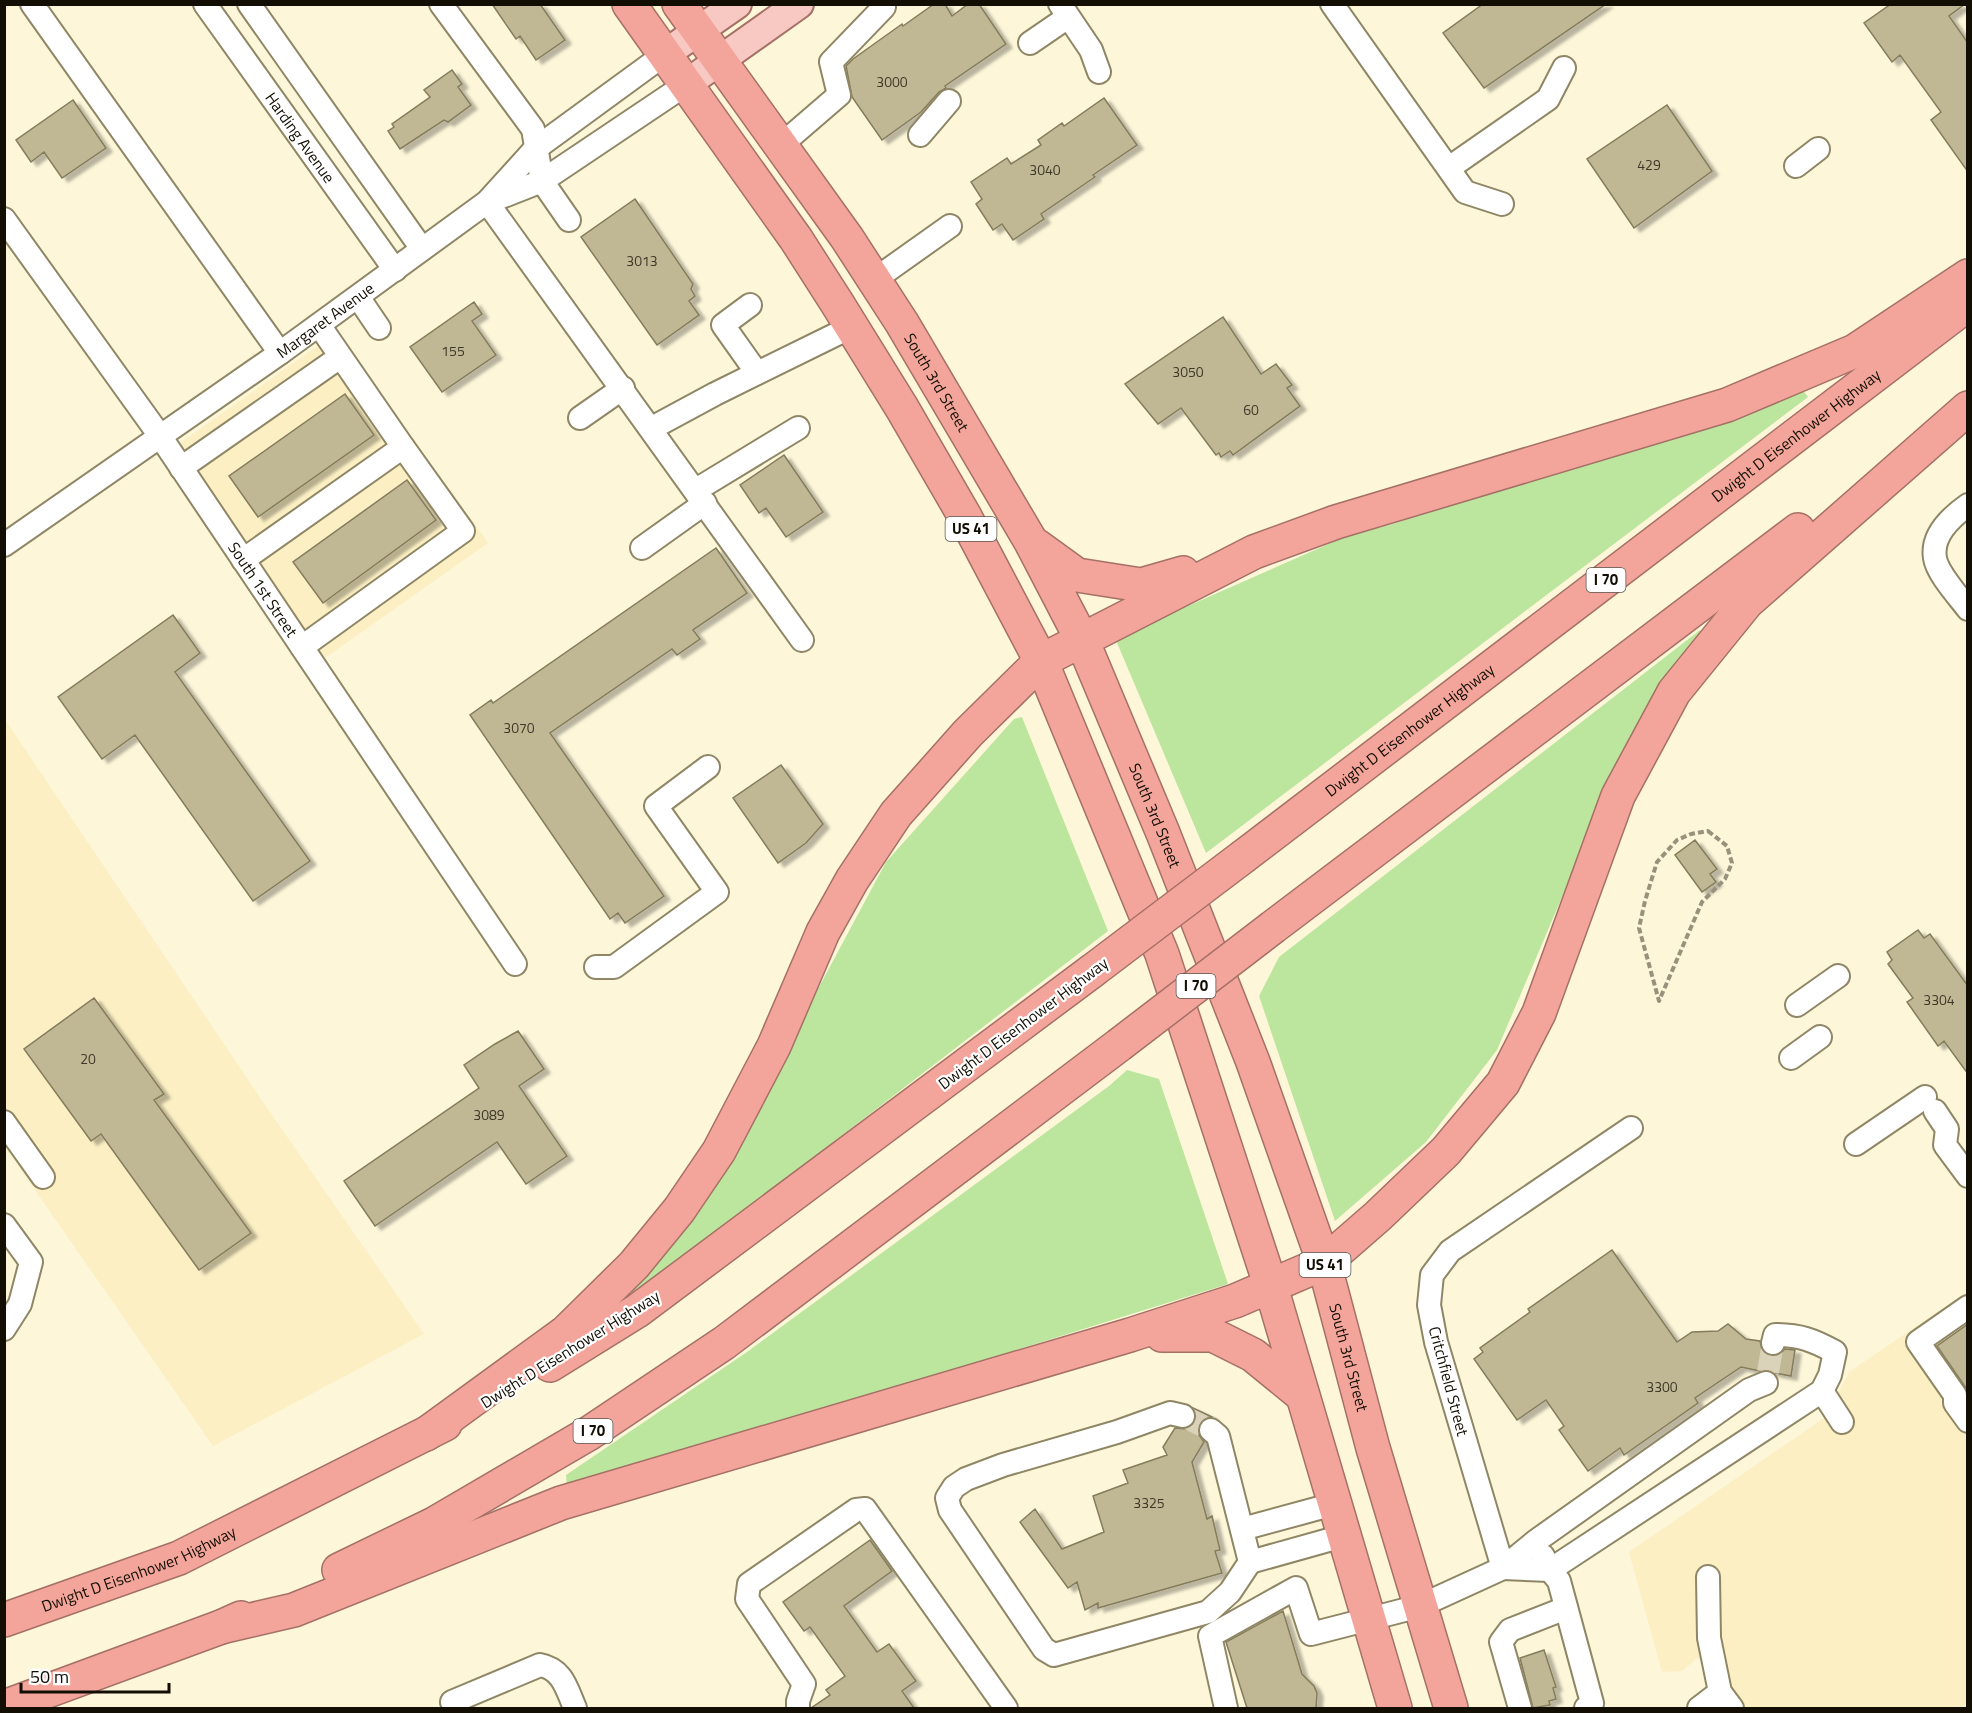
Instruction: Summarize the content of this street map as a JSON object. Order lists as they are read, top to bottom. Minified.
{"streets":{"highway":["South 3rd Street","Dwight D Eisenhower Highway","US 41","I 70"],"main road":["Margaret Avenue"],"street":["Harding Avenue","South 1st Street","Critchfield Street"]},"crossings":[["Harding Avenue","Margaret Avenue"],["Margaret Avenue","South 3rd Street"],["Margaret Avenue","US 41"],["Margaret Avenue","South 1st Street"]],"house_numbers":["3000","429","3040","3013","155","3050","60","3070","3304","20","3089","3300","3325"],"scale_bar":"50 m"}
